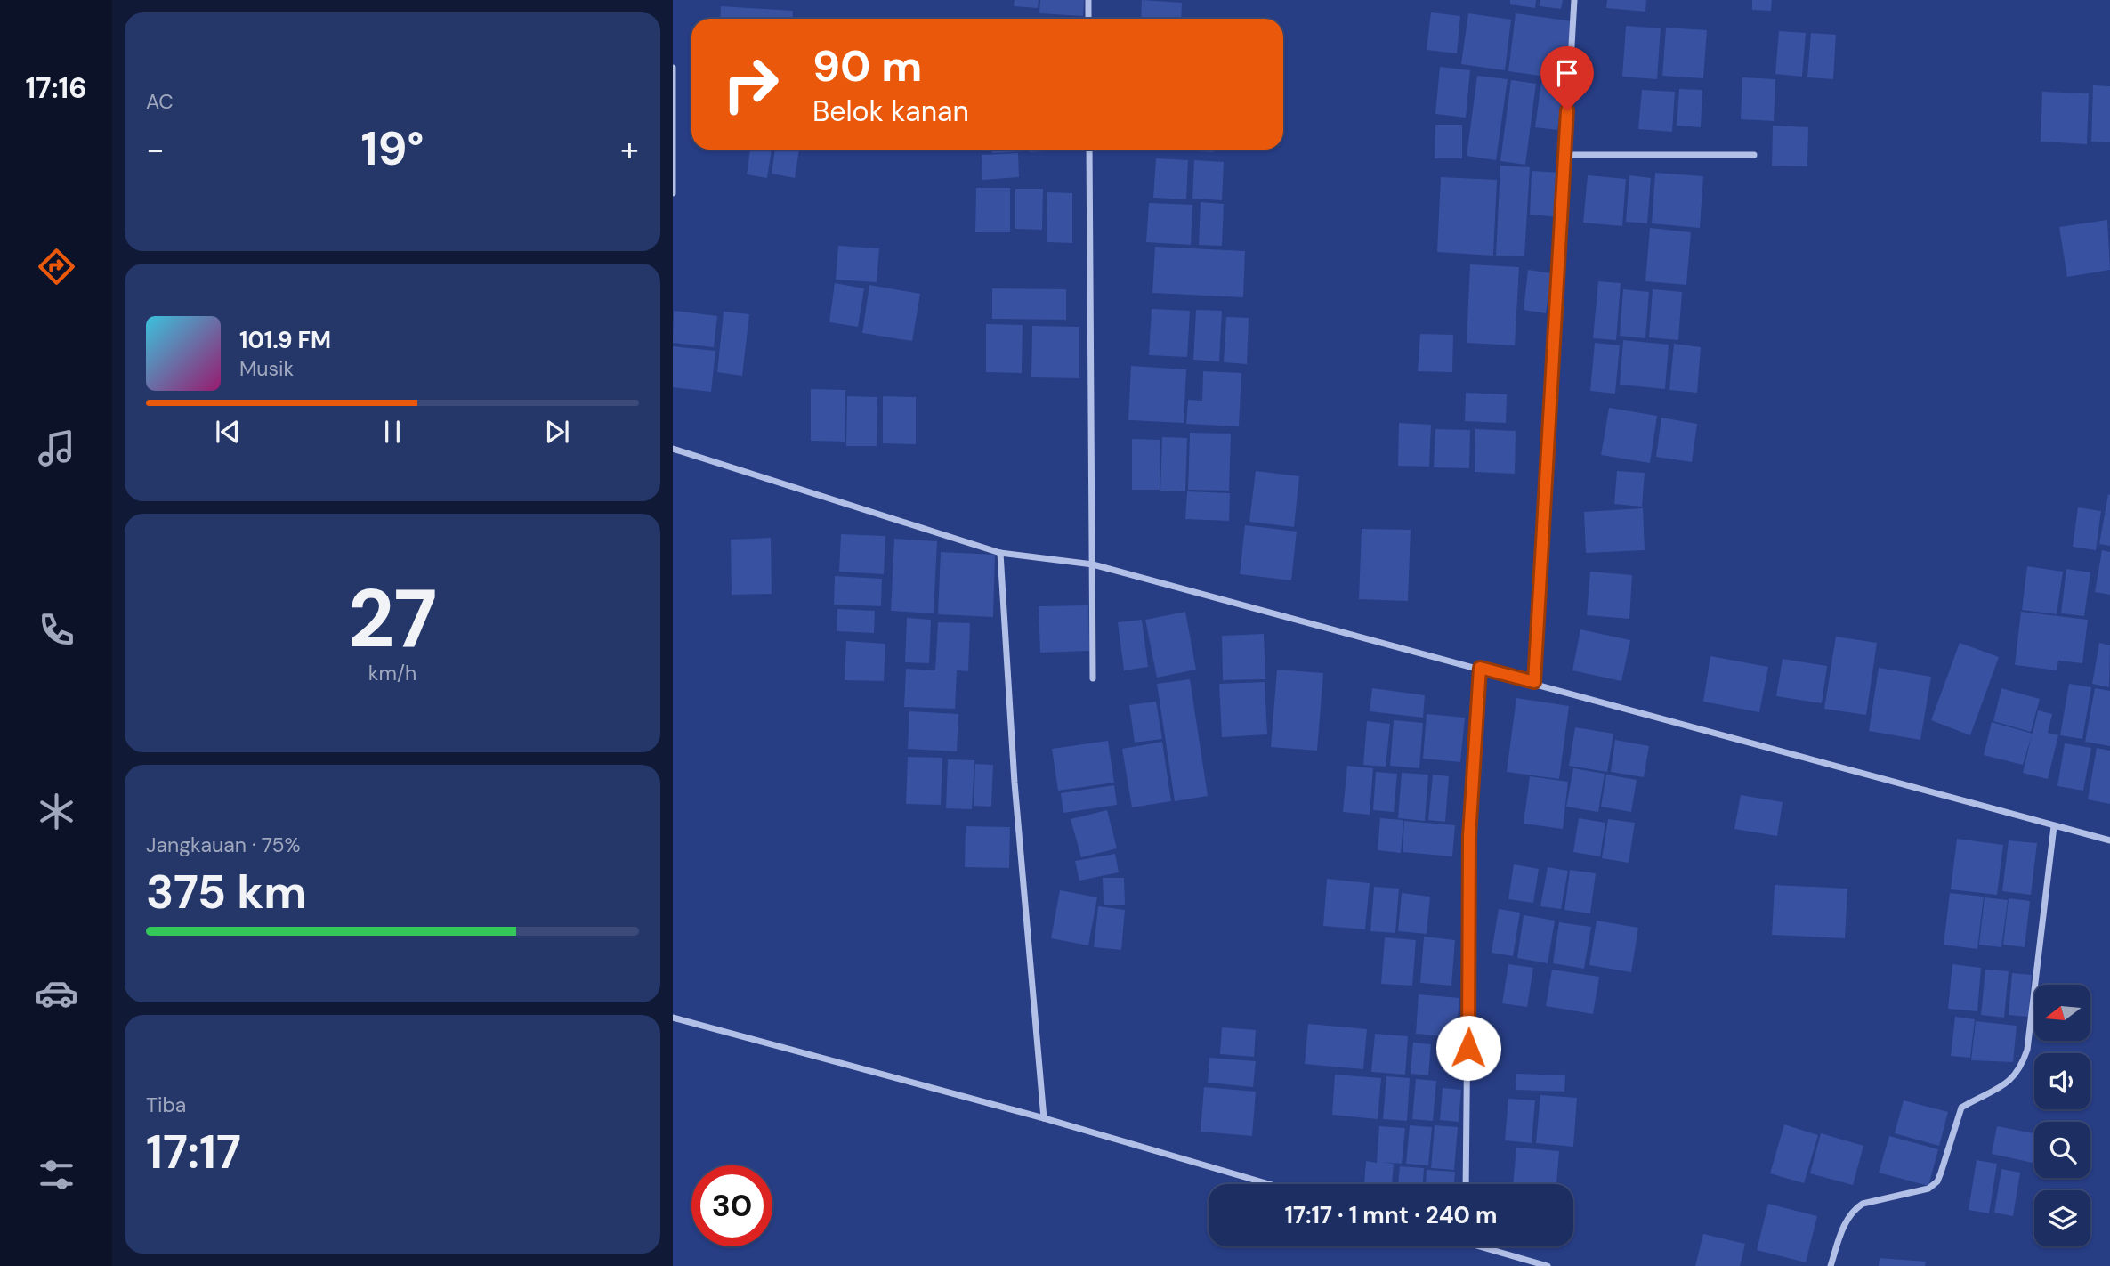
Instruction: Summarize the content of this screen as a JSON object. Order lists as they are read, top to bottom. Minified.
{"north":"left","page":{"tabs":"17:16","tile":["AC",["27","km/h"],["Jangkauan · 75%","375 km"],["Tiba","17:17"]],"turn":["90 m","Belok kanan"],"heat":["−","19°","+"],"song":["101.9 FM","Musik"],"limit":"30","trip":"17:17 · 1 mnt · 240 m"}}
